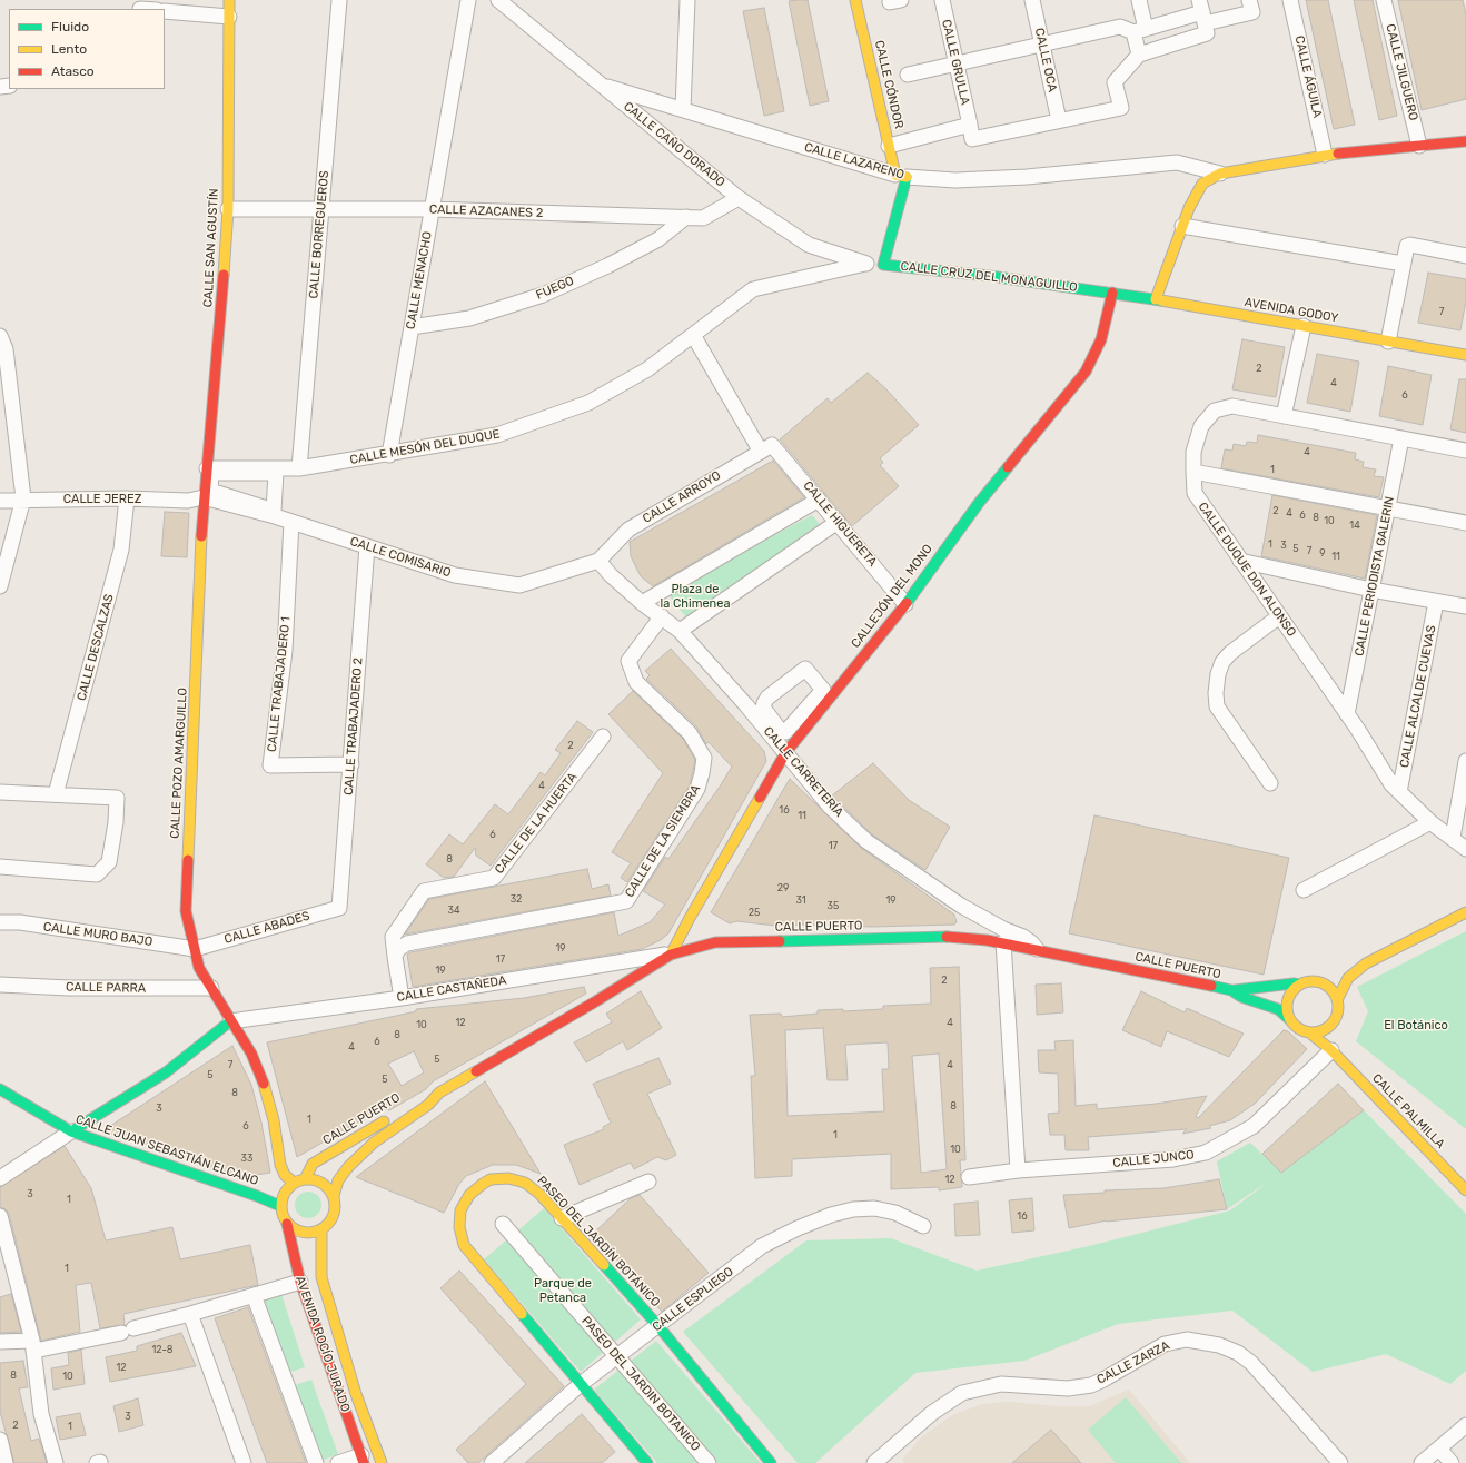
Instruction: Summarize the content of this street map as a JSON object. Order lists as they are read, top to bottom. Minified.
{"streets":{"street":["CALLE OCA","CALLE GRULLA","CALLE JILGUERO","CALLE ÁGUILA","CALLE CÓNDOR","CALLE CAÑO DORADO","CALLE LAZARENO","CALLE AZACANES 2","CALLE BORREGUEROS","CALLE SAN AGUSTÍN","CALLE CRUZ DEL MONAGUILLO","CALLE MENACHO","FUEGO","AVENIDA GODOY","CALLE MESÓN DEL DUQUE","CALLE ARROYO","CALLE JEREZ","CALLE HIGUERETA","CALLE COMISARIO","CALLE DUQUE DON ALONSO","CALLE PERIODISTA GALERIN","CALLEJÓN DEL MONO","CALLE DESCALZAS","CALLE TRABAJADERO 1","CALLE ALCALDE CUEVAS","CALLE TRABAJADERO 2","CALLE POZO AMARGUILLO","CALLE CARRETERÍA","CALLE DE LA HUERTA","CALLE DE LA SIEMBRA","CALLE PUERTO","CALLE ABADES","CALLE MURO BAJO","CALLE PARRA","CALLE CASTAÑEDA","CALLE PALMILLA","CALLE JUAN SEBASTIÁN ELCANO","CALLE JUNCO","PASEO DEL JARDÍN BOTÁNICO","CALLE ESPLIEGO","AVENIDA ROCÍO JURADO","CALLE ZARZA","PASEO DEL JARDIN BOTANICO"]},"crossings":[["CALLE CÓNDOR","CALLE LAZARENO"],["CALLE CAÑO DORADO","CALLE LAZARENO"],["CALLE CAÑO DORADO","CALLE AZACANES 2"],["CALLE CAÑO DORADO","CALLE CRUZ DEL MONAGUILLO"],["CALLE CAÑO DORADO","CALLE MESÓN DEL DUQUE"],["CALLE AZACANES 2","CALLE BORREGUEROS"],["CALLE AZACANES 2","CALLE SAN AGUSTÍN"],["CALLE AZACANES 2","CALLE MENACHO"],["CALLE AZACANES 2","FUEGO"],["CALLE BORREGUEROS","CALLE MESÓN DEL DUQUE"],["CALLE SAN AGUSTÍN","CALLE MESÓN DEL DUQUE"],["CALLE SAN AGUSTÍN","CALLE JEREZ"],["CALLE SAN AGUSTÍN","CALLE COMISARIO"],["CALLE SAN AGUSTÍN","CALLE POZO AMARGUILLO"],["CALLE CRUZ DEL MONAGUILLO","AVENIDA GODOY"],["CALLE CRUZ DEL MONAGUILLO","CALLE MESÓN DEL DUQUE"],["CALLE CRUZ DEL MONAGUILLO","CALLEJÓN DEL MONO"],["CALLE MENACHO","FUEGO"],["CALLE MENACHO","CALLE MESÓN DEL DUQUE"],["AVENIDA GODOY","CALLEJÓN DEL MONO"],["CALLE MESÓN DEL DUQUE","CALLE HIGUERETA"],["CALLE ARROYO","CALLE HIGUERETA"],["CALLE ARROYO","CALLE COMISARIO"],["CALLE ARROYO","CALLE CARRETERÍA"],["CALLE JEREZ","CALLE COMISARIO"],["CALLE JEREZ","CALLE DESCALZAS"],["CALLE JEREZ","CALLE POZO AMARGUILLO"],["CALLE HIGUERETA","CALLEJÓN DEL MONO"],["CALLE COMISARIO","CALLE TRABAJADERO 1"],["CALLE COMISARIO","CALLE TRABAJADERO 2"],["CALLE COMISARIO","CALLE POZO AMARGUILLO"],["CALLE COMISARIO","CALLE CARRETERÍA"],["CALLE DUQUE DON ALONSO","CALLE PERIODISTA GALERIN"],["CALLE DUQUE DON ALONSO","CALLE ALCALDE CUEVAS"],["CALLEJÓN DEL MONO","CALLE CARRETERÍA"],["CALLEJÓN DEL MONO","CALLE PUERTO"],["CALLEJÓN DEL MONO","CALLE CASTAÑEDA"],["CALLE TRABAJADERO 1","CALLE TRABAJADERO 2"],["CALLE TRABAJADERO 2","CALLE ABADES"],["CALLE POZO AMARGUILLO","CALLE PUERTO"],["CALLE POZO AMARGUILLO","CALLE ABADES"],["CALLE POZO AMARGUILLO","CALLE MURO BAJO"],["CALLE POZO AMARGUILLO","CALLE PARRA"],["CALLE POZO AMARGUILLO","CALLE CASTAÑEDA"],["CALLE POZO AMARGUILLO","CALLE JUAN SEBASTIÁN ELCANO"],["CALLE POZO AMARGUILLO","AVENIDA ROCÍO JURADO"],["CALLE CARRETERÍA","CALLE DE LA SIEMBRA"],["CALLE CARRETERÍA","CALLE PUERTO"],["CALLE DE LA HUERTA","CALLE DE LA SIEMBRA"],["CALLE PUERTO","CALLE CASTAÑEDA"],["CALLE PUERTO","CALLE PALMILLA"],["CALLE PUERTO","CALLE JUAN SEBASTIÁN ELCANO"],["CALLE PUERTO","AVENIDA ROCÍO JURADO"],["CALLE ABADES","CALLE MURO BAJO"],["CALLE PALMILLA","CALLE JUNCO"],["CALLE JUAN SEBASTIÁN ELCANO","AVENIDA ROCÍO JURADO"],["PASEO DEL JARDÍN BOTÁNICO","CALLE ESPLIEGO"],["CALLE ESPLIEGO","PASEO DEL JARDIN BOTANICO"]],"parks":["Plaza de la Chimenea","El Botánico","Parque de Petanca"],"house_numbers":["7","2","4","6","4","1","2","4","6","8","10","14","1","3","5","7","9","11","2","4","16","11","6","17","8","29","32","31","19","35","34","25","19","17","19","2","12","4","10","8","6","4","5","7","4","5","5","8","8","3","1","6","1","10","33","12","3","1","16","1","12-8","12","8","10","3","2","1"],"legend":["Fluido","Lento","Atasco"]}
